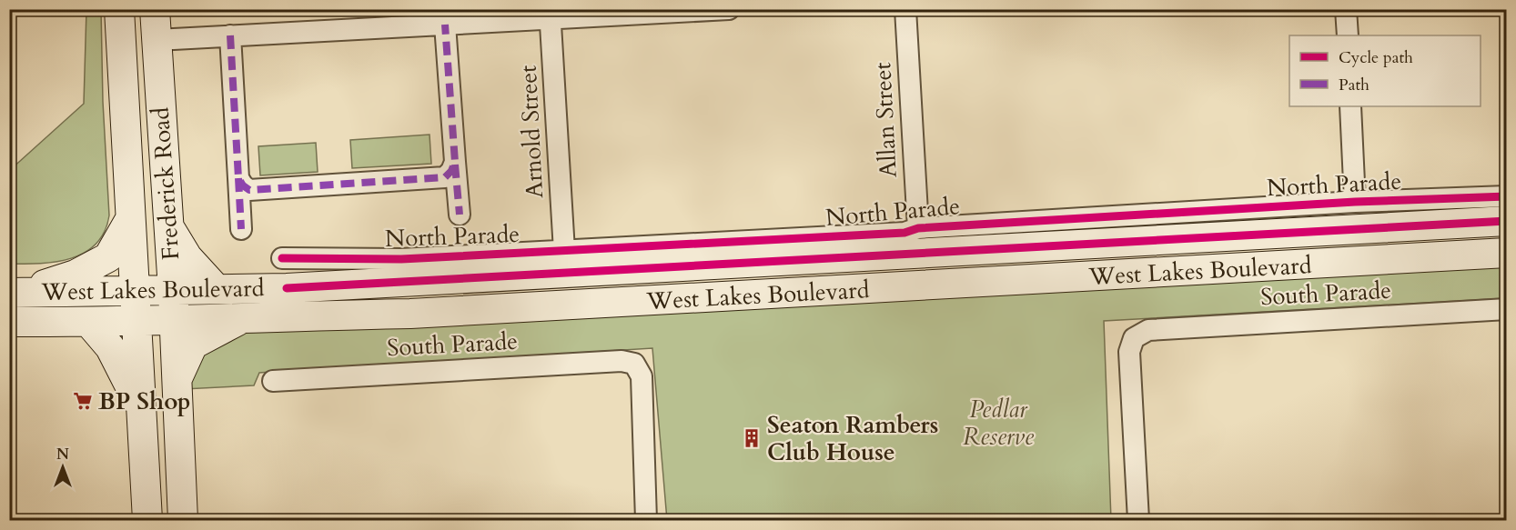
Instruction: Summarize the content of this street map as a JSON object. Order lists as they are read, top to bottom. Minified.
{"streets":{"main road":["Frederick Road","West Lakes Boulevard"],"street":["Allan Street","Arnold Street","North Parade","South Parade"]},"crossings":[["Allan Street","North Parade"],["Arnold Street","North Parade"],["Frederick Road","West Lakes Boulevard"]],"parks":["Pedlar Reserve"],"places":{"supermarket":["BP Shop"],"building":["Seaton Rambers Club House"]},"legend":["Cycle path","Path"],"north":"top"}
